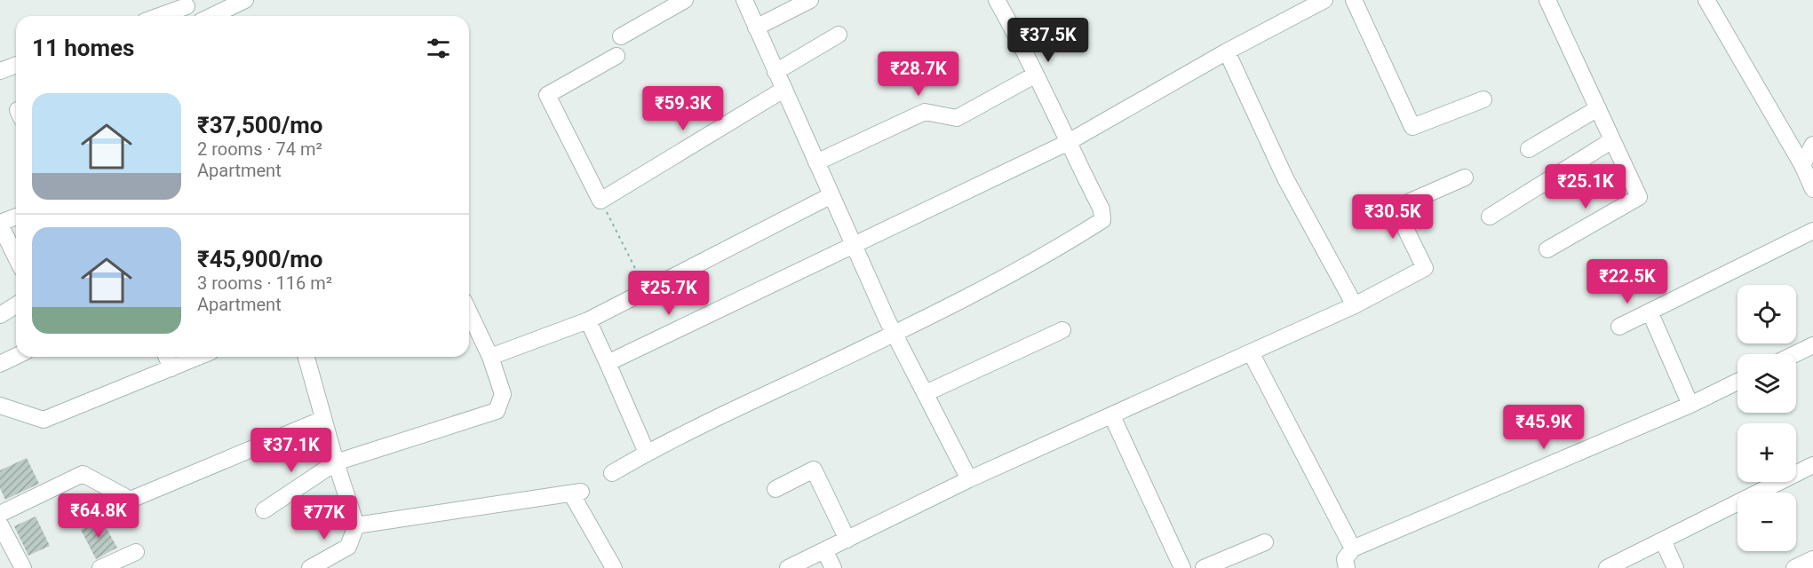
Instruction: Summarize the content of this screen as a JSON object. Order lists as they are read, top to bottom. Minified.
{"page":{"heading":"11 homes","price":["₹37.5K","₹28.7K","₹59.3K","₹25.1K","₹30.5K","₹22.5K","₹25.7K","₹45.9K","₹37.1K","₹64.8K","₹77K"],"list":[{"name":"₹37,500/mo","note":"2 rooms · 74 m² · Apartment"},{"name":"₹45,900/mo","note":"3 rooms · 116 m² · Apartment"}],"map_buttons":["+","−"]}}
